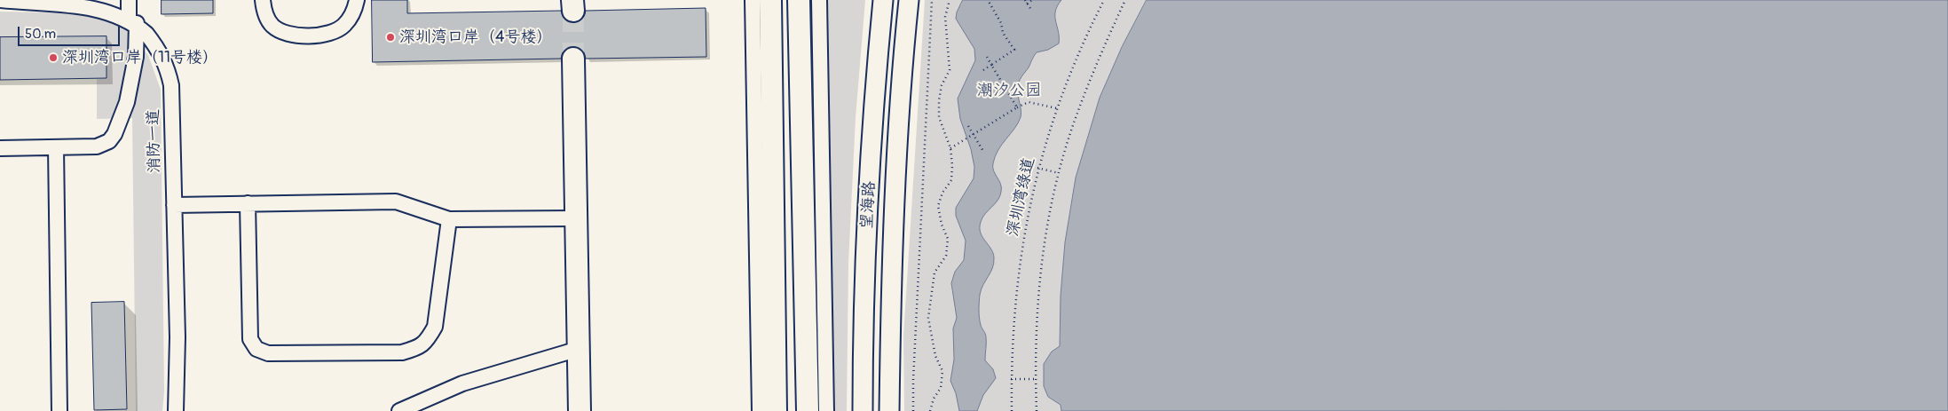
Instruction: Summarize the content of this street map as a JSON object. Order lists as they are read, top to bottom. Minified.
{"streets":{"main road":["望海路"],"street":["消防一道"],"path":["深圳湾绿道"]},"parks":["潮汐公园"],"places":["深圳湾口岸（4号楼）","深圳湾口岸（11号楼）"],"scale_bar":"50 m"}
